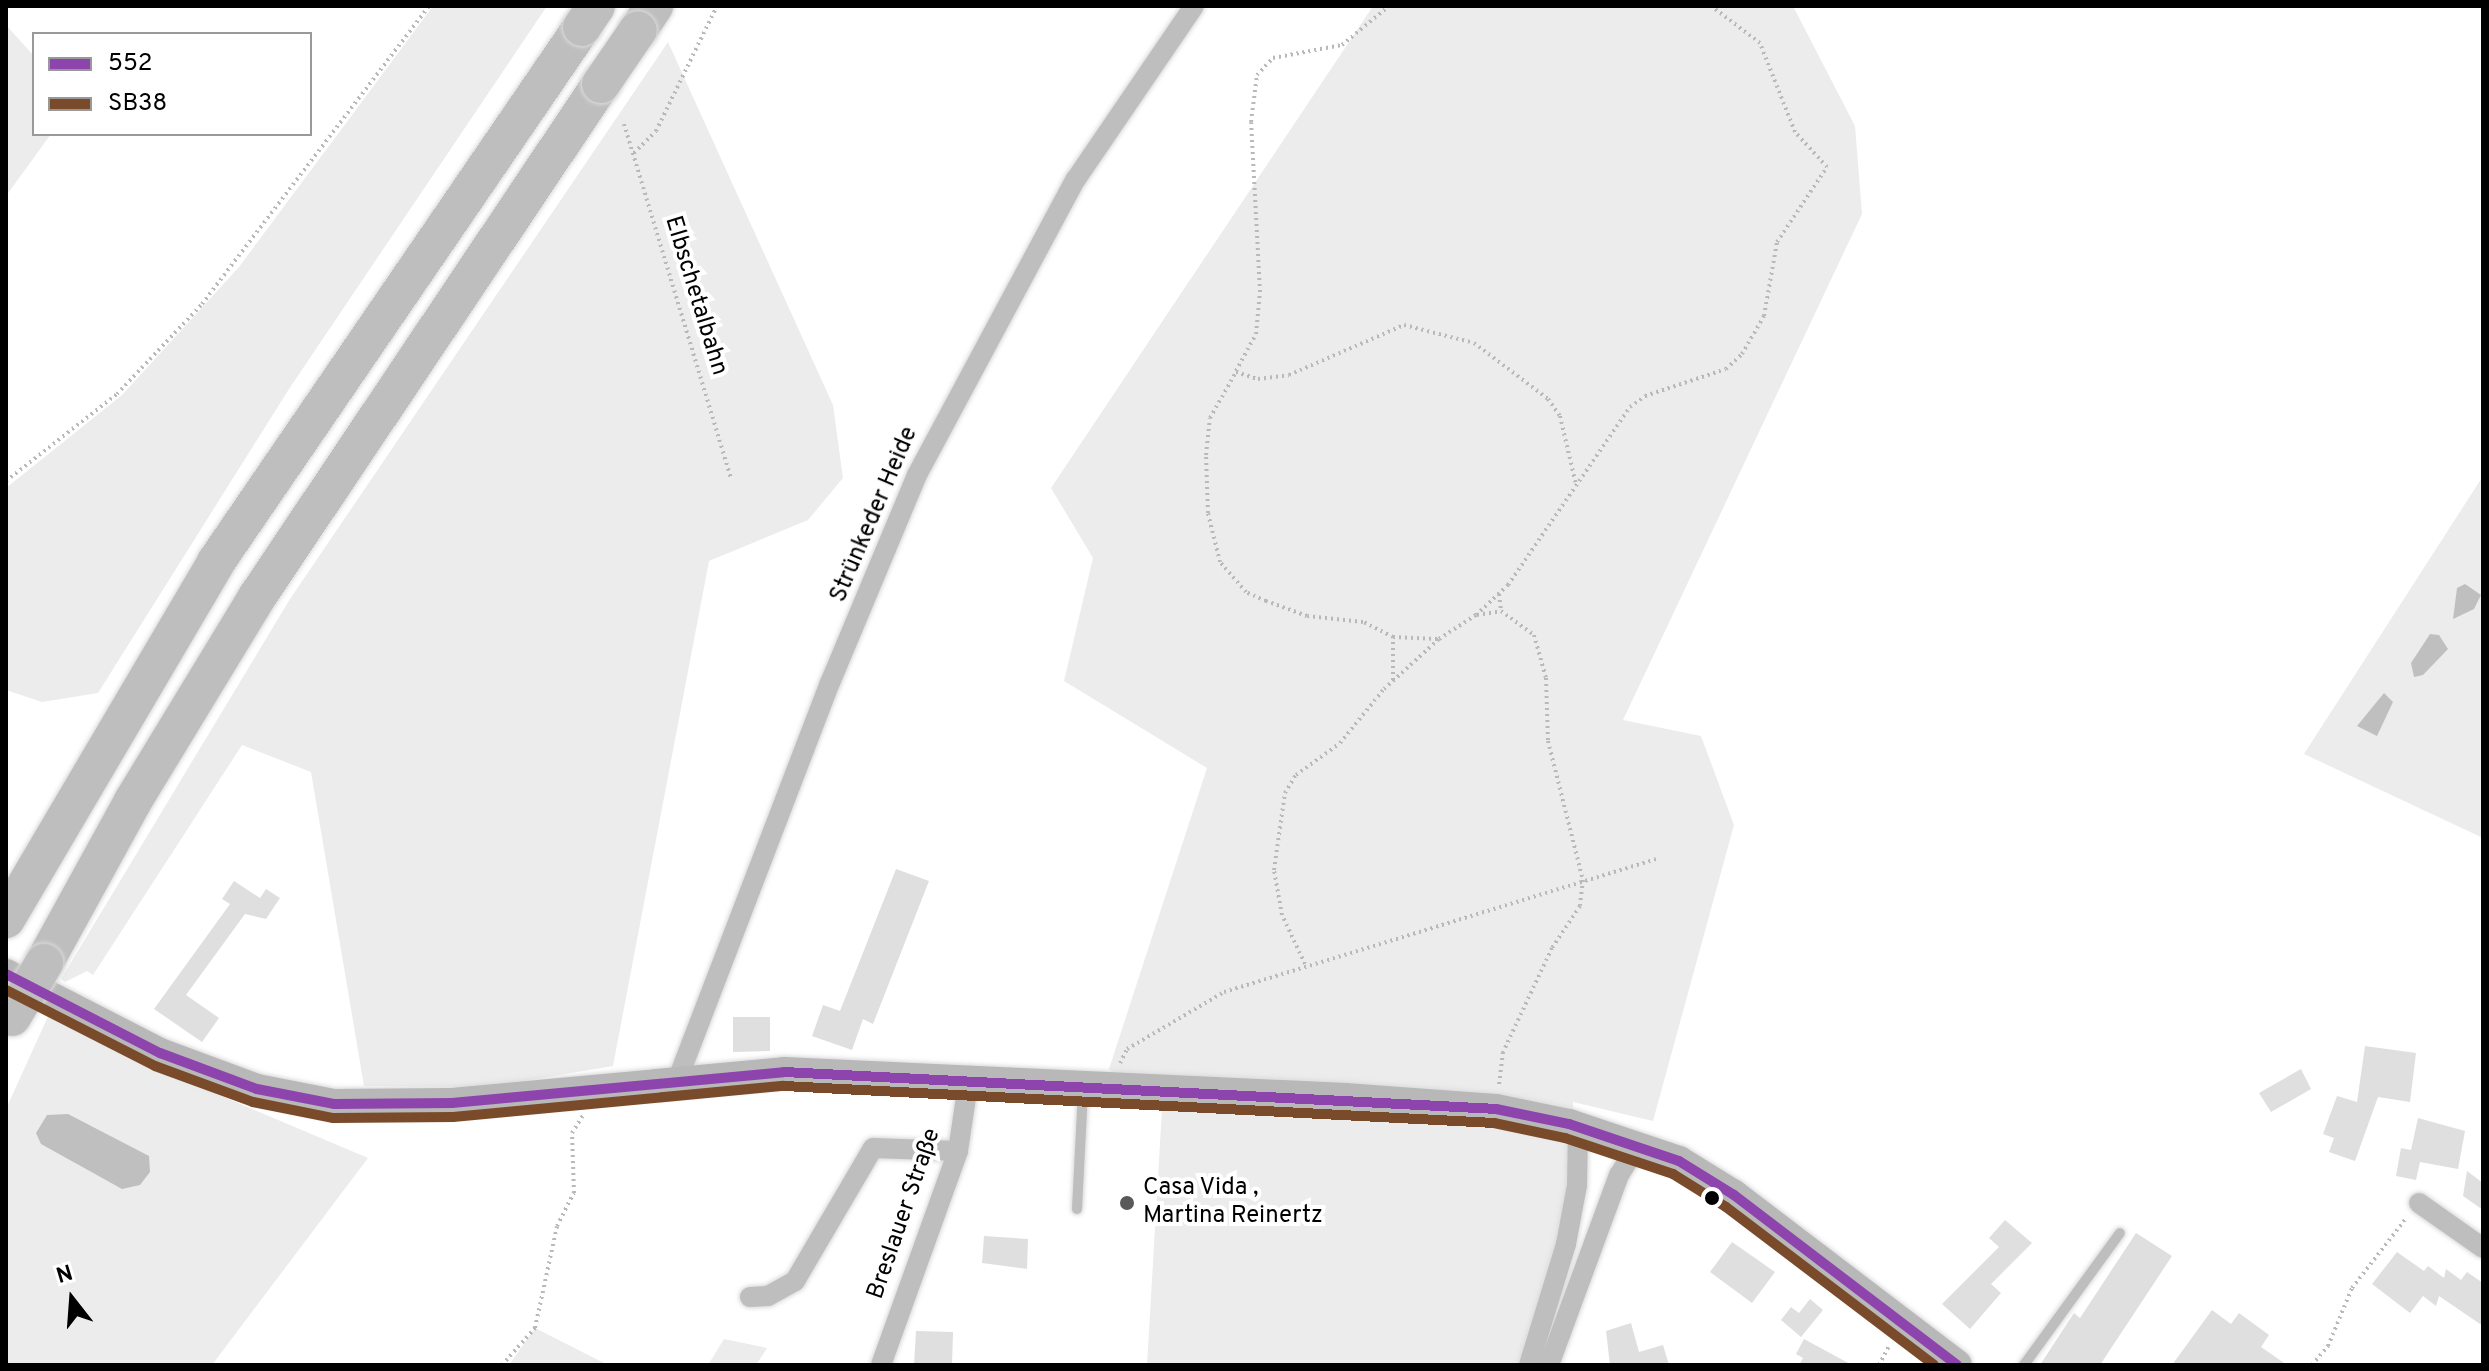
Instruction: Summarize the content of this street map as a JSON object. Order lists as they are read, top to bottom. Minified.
{"streets":{"street":["Strünkeder Heide","Breslauer Straße"],"path":["Elbschetalbahn"]},"places":["Casa Vida , Martina Reinertz"],"lines":["transit line 552","transit line SB38"],"legend":["552","SB38"],"north":"top"}
